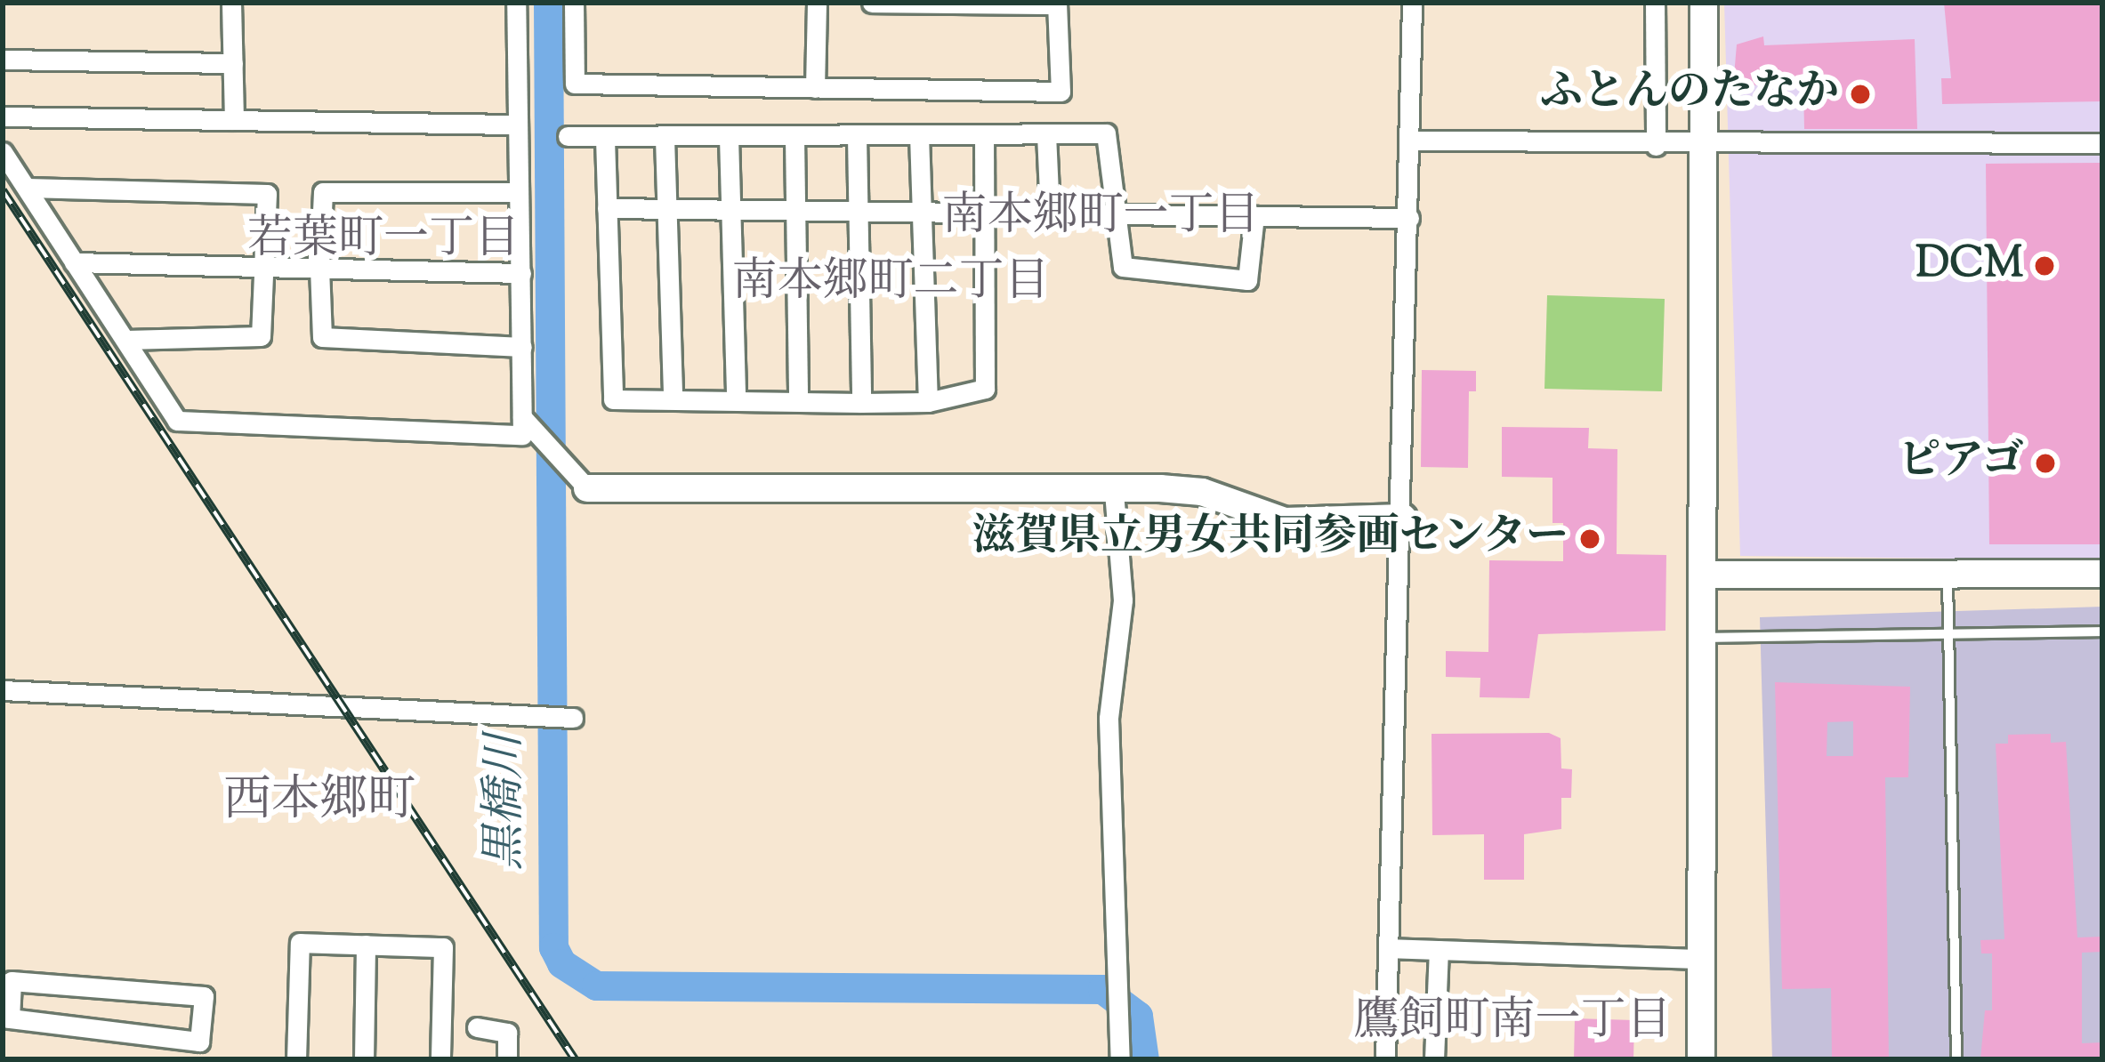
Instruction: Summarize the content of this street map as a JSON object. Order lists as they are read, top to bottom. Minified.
{"districts":["南本郷町一丁目","若葉町一丁目","南本郷町二丁目","西本郷町","鷹飼町南一丁目"],"water":["黒橋川"],"places":["ふとんのたなか","DCM","ピアゴ","滋賀県立男女共同参画センター"]}
